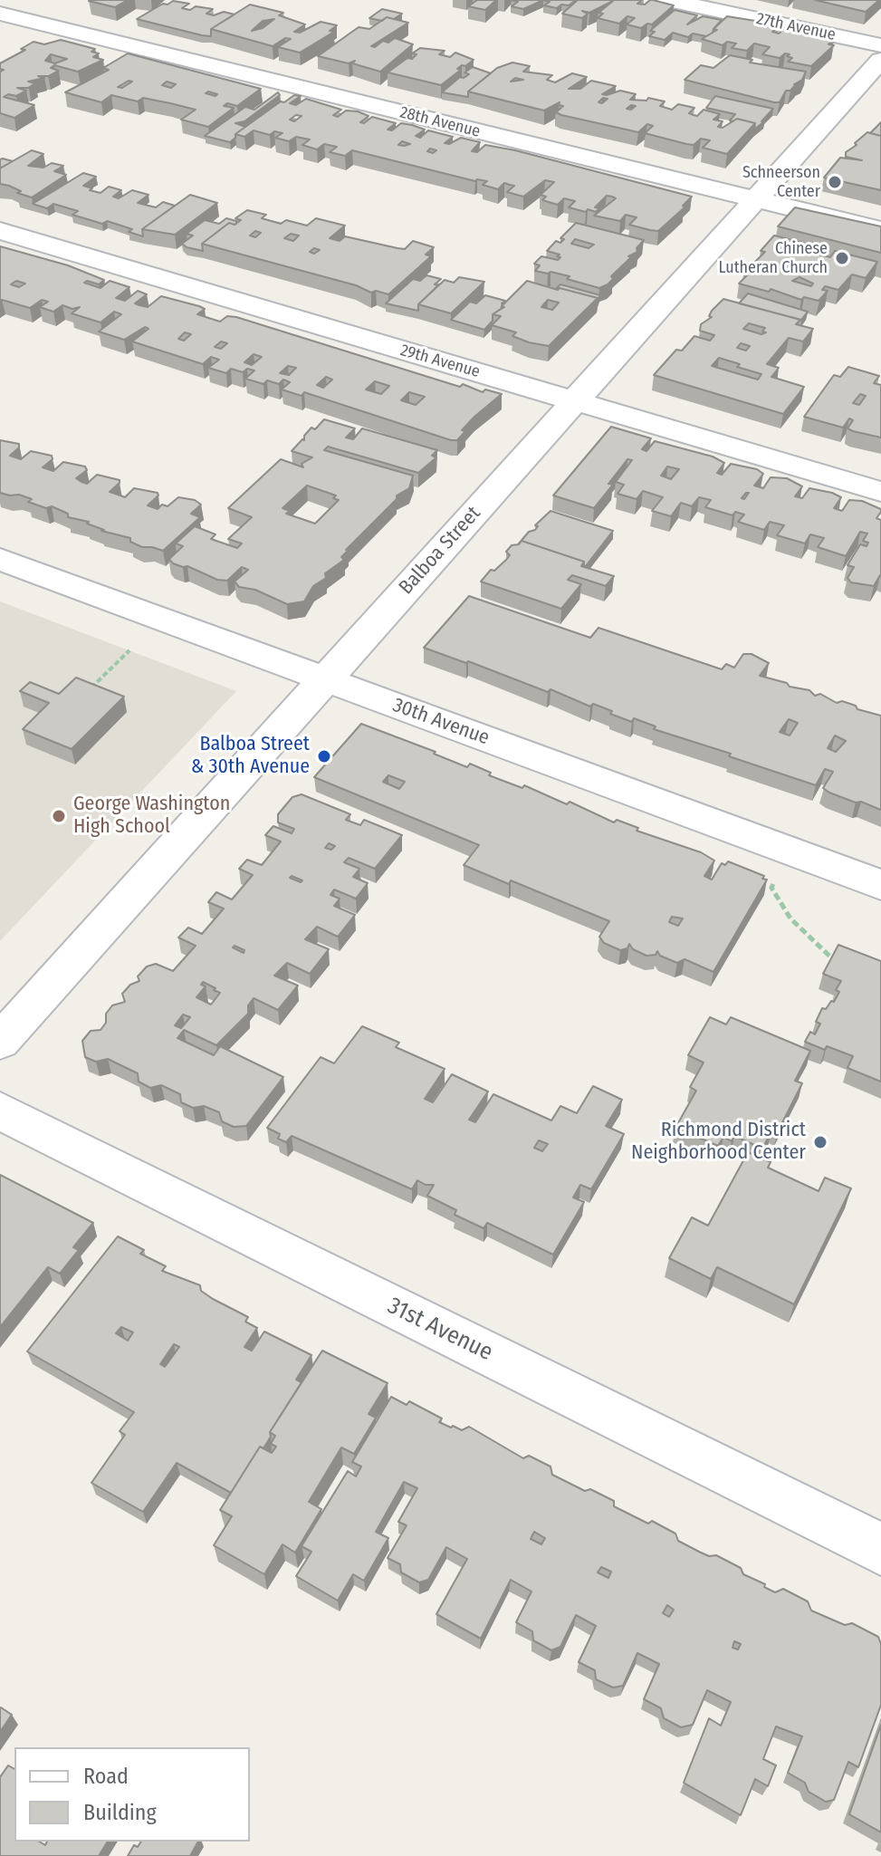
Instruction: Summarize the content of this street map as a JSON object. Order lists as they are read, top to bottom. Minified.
{"streets":{"street":["27th Avenue","28th Avenue","29th Avenue","Balboa Street","30th Avenue","31st Avenue"]},"crossings":[["28th Avenue","Balboa Street"],["29th Avenue","Balboa Street"],["Balboa Street","30th Avenue"]],"places":["Schneerson Center","Chinese Lutheran Church","Balboa Street & 30th Avenue","George Washington High School","Richmond District Neighborhood Center"],"legend":["Road","Building"]}
